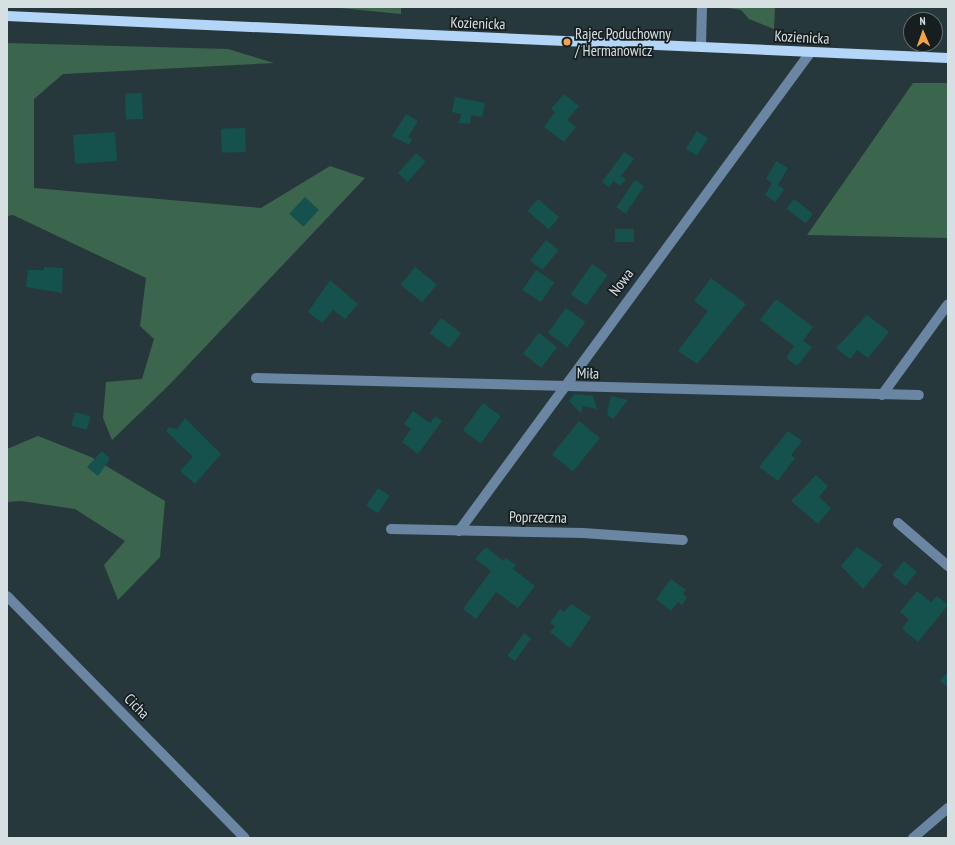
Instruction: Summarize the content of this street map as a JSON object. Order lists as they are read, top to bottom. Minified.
{"streets":{"main road":["Kozienicka"],"street":["Nowa","Miła","Poprzeczna","Cicha"]},"crossings":[["Kozienicka","Nowa"],["Nowa","Miła"],["Nowa","Poprzeczna"]],"places":["Rajec Poduchowny / Hermanowicz"],"north":"top"}
